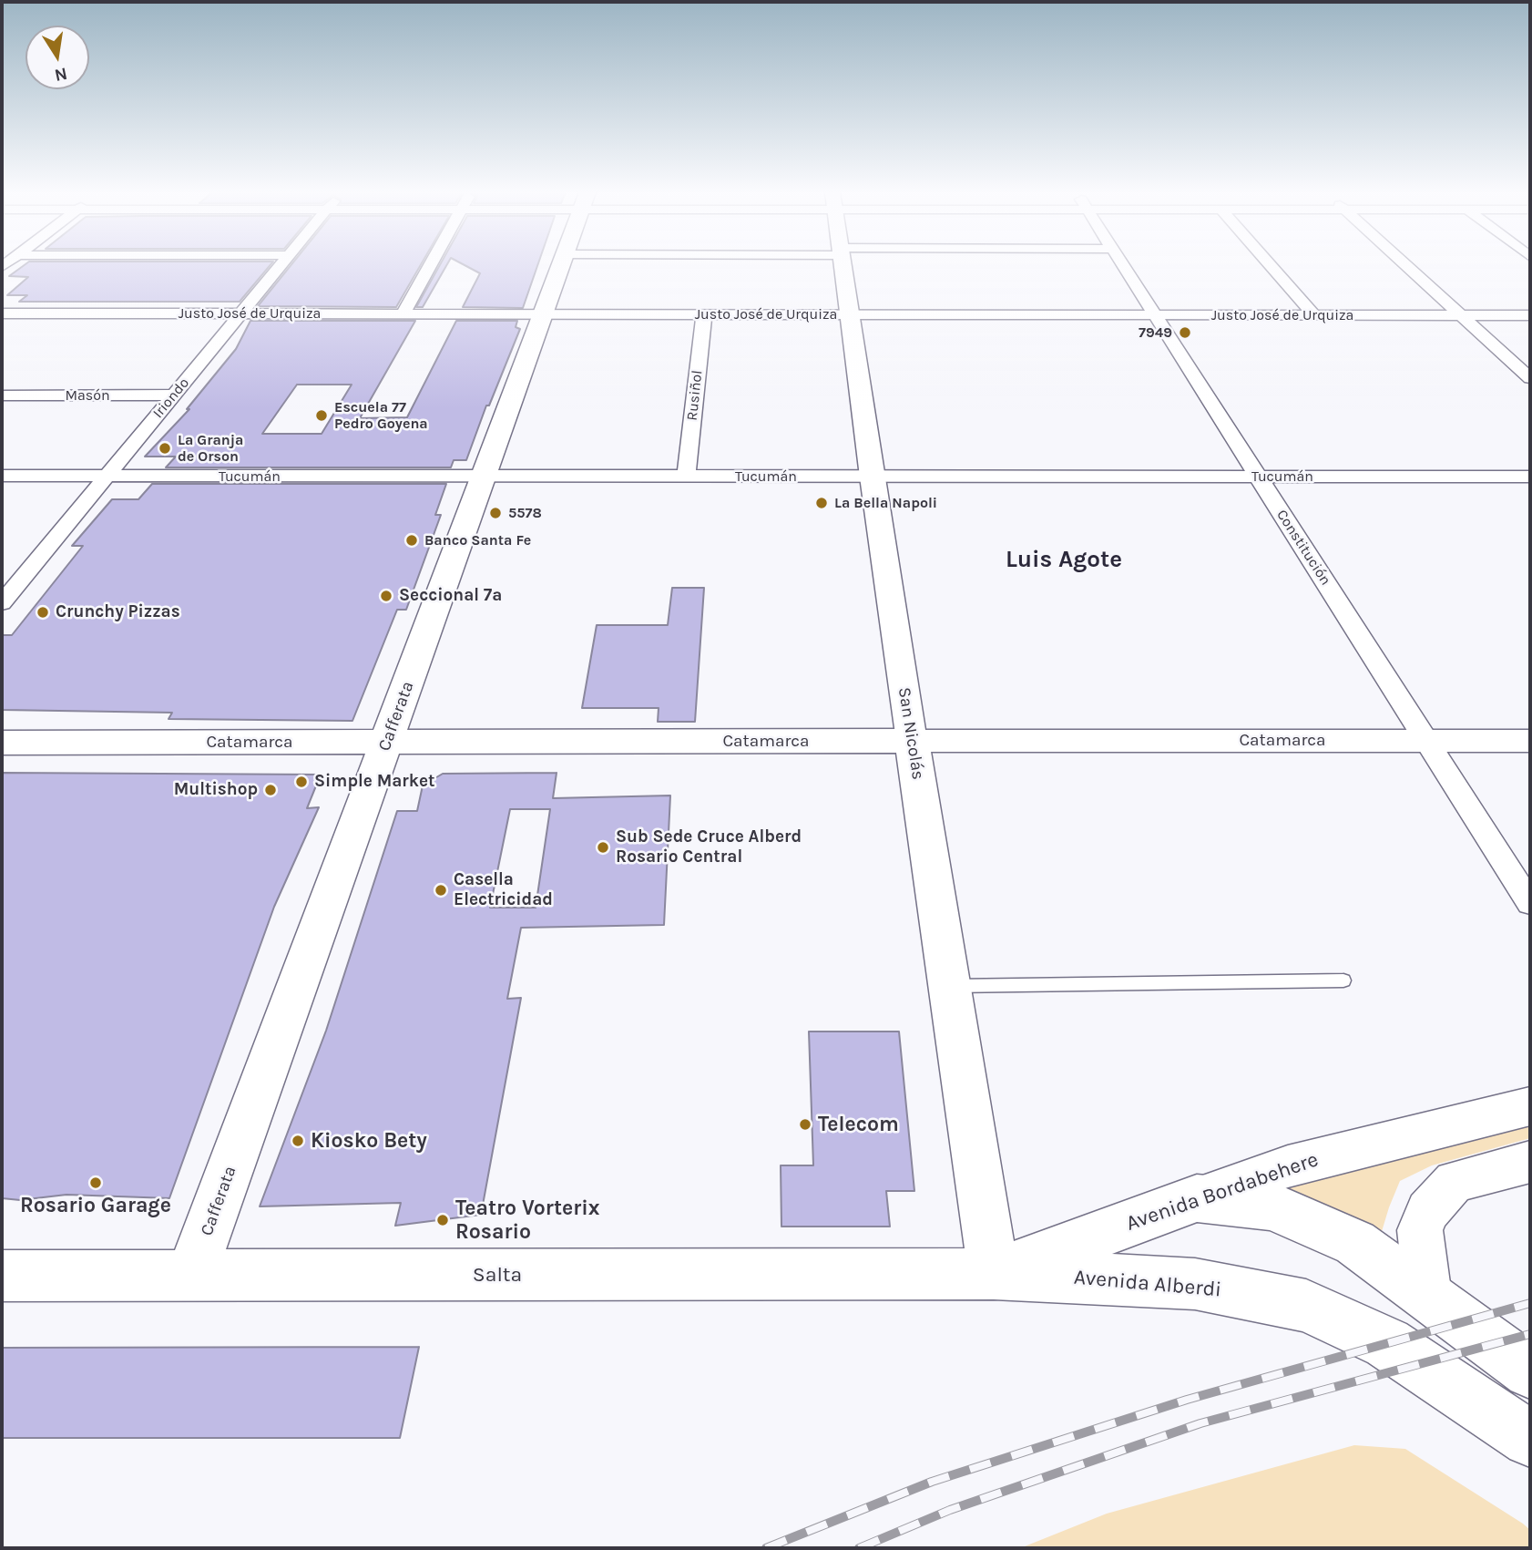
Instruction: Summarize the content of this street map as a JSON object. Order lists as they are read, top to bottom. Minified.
{"streets":{"main road":["Cafferata","San Nicolás","Catamarca","Avenida Bordabehere","Salta","Avenida Alberdi"],"street":["Justo José de Urquiza","Masón","Rusiñol","Iriondo","Tucumán","Constitución"]},"crossings":[["Justo José de Urquiza","Rusiñol"],["Justo José de Urquiza","Iriondo"],["Justo José de Urquiza","Constitución"],["Justo José de Urquiza","Cafferata"],["Justo José de Urquiza","San Nicolás"],["Masón","Iriondo"],["Rusiñol","Tucumán"],["Iriondo","Tucumán"],["Tucumán","Constitución"],["Tucumán","Cafferata"],["Tucumán","San Nicolás"],["Constitución","Catamarca"],["Cafferata","Catamarca"],["Cafferata","Salta"],["San Nicolás","Catamarca"],["San Nicolás","Avenida Bordabehere"],["San Nicolás","Salta"],["San Nicolás","Avenida Alberdi"],["Avenida Bordabehere","Salta"],["Avenida Bordabehere","Avenida Alberdi"],["Salta","Avenida Alberdi"]],"districts":["Luis Agote"],"places":["7949","Escuela 77 Pedro Goyena","La Granja de Orson","La Bella Napoli","5578","Banco Santa Fe","Seccional 7ª","Crunchy Pizzas","Simple Market","Multishop","Sub Sede Cruce Alberd Rosario Central","Casella Electricidad","Telecom","Kiosko Bety","Rosario Garage","Teatro Vorterix Rosario"],"north":"bottom"}
